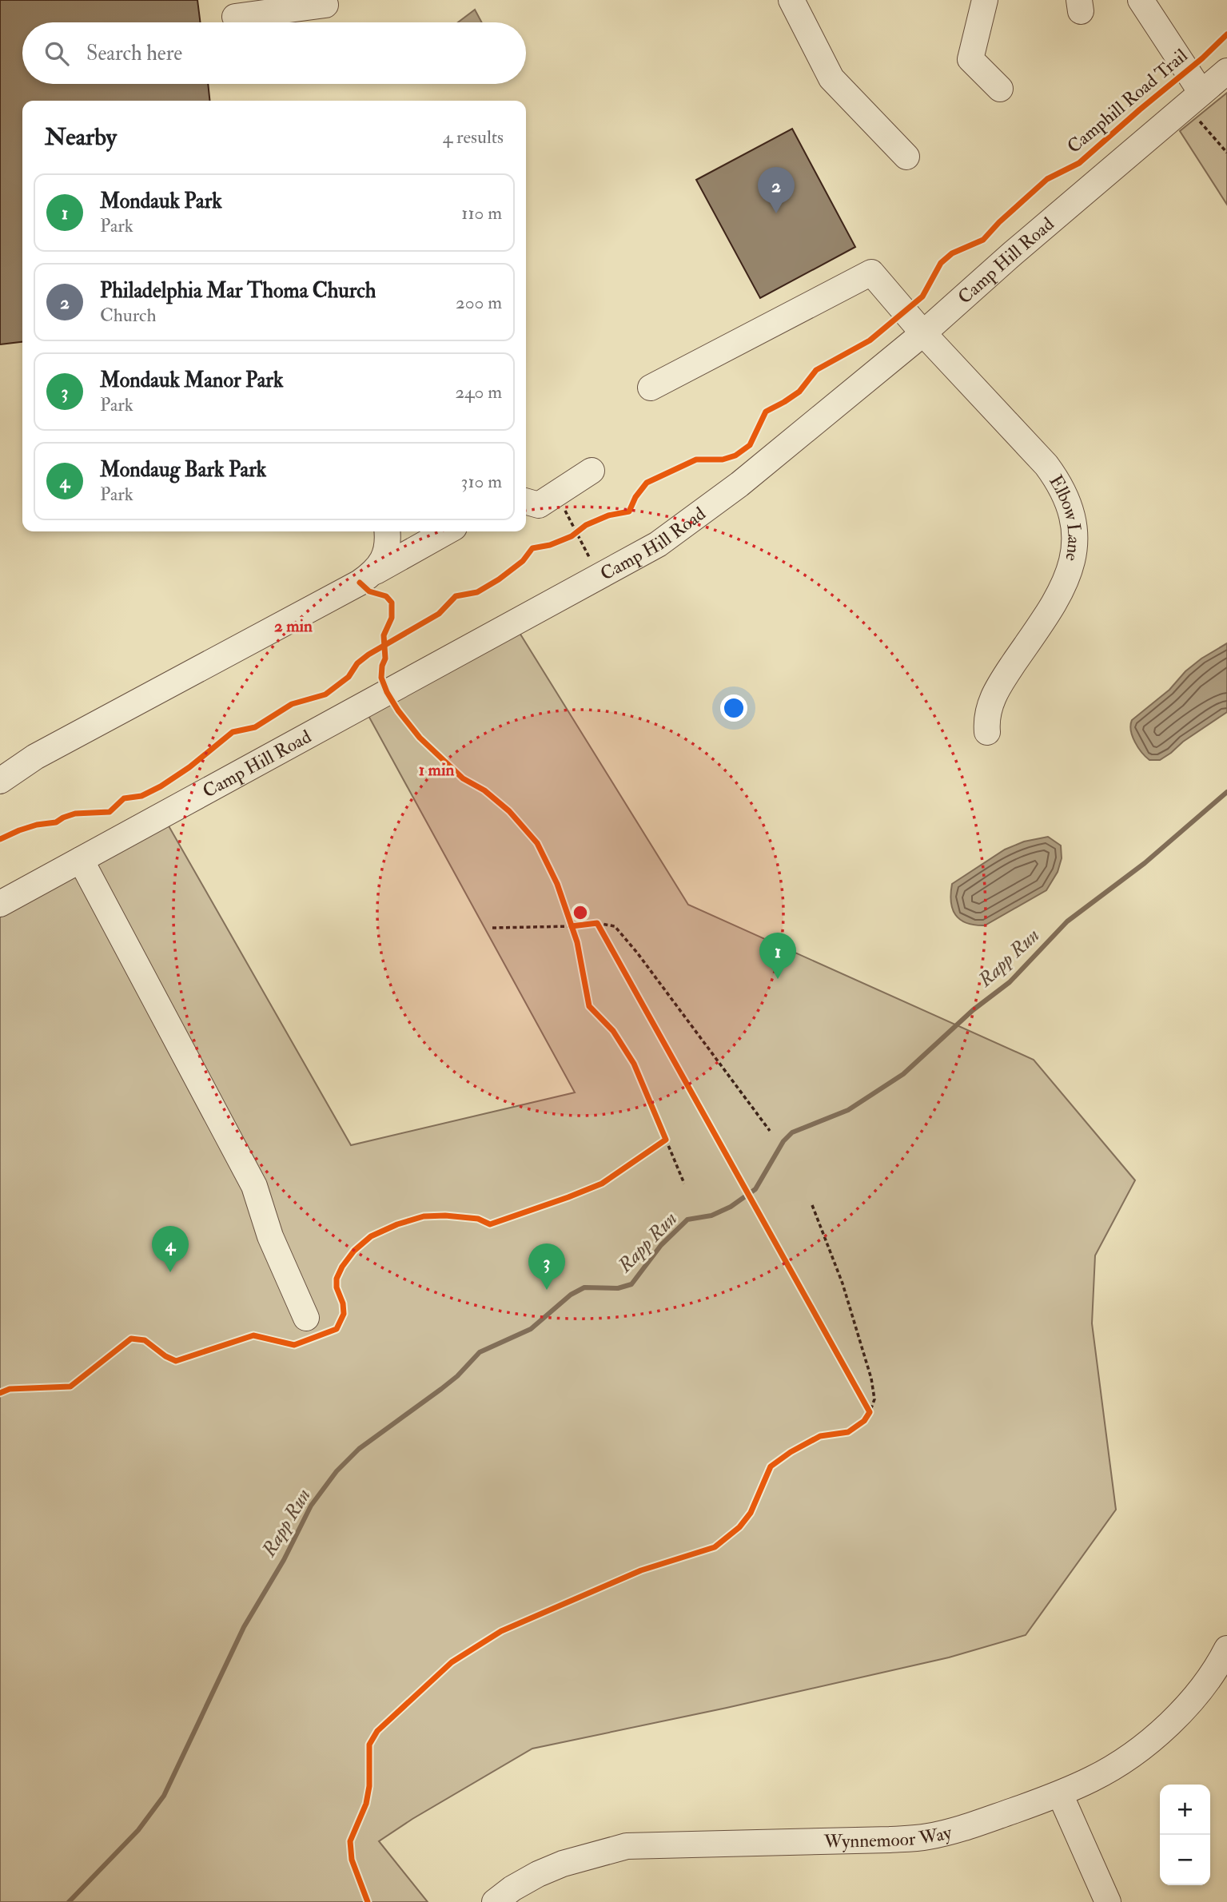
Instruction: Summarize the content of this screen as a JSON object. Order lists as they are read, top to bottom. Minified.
{"streets":{"street":["Camp Hill Road","Elbow Lane","Wynnemoor Way"],"cycle path":["Camphill Road Trail"]},"crossings":[["Camp Hill Road","Elbow Lane"]],"water":["Rapp Run"],"page":{"search":"Search here","heading":["Nearby","4 results"],"pins":["2","1","4","3"],"list":[{"mark":"1","name":"Mondauk Park","note":"Park","value":"110 m"},{"mark":"2","name":"Philadelphia Mar Thoma Church","note":"Church","value":"200 m"},{"mark":"3","name":"Mondauk Manor Park","note":"Park","value":"240 m"},{"mark":"4","name":"Mondaug Bark Park","note":"Park","value":"310 m"}],"map_buttons":["+","−"]},"rings":["2 min","1 min"]}
